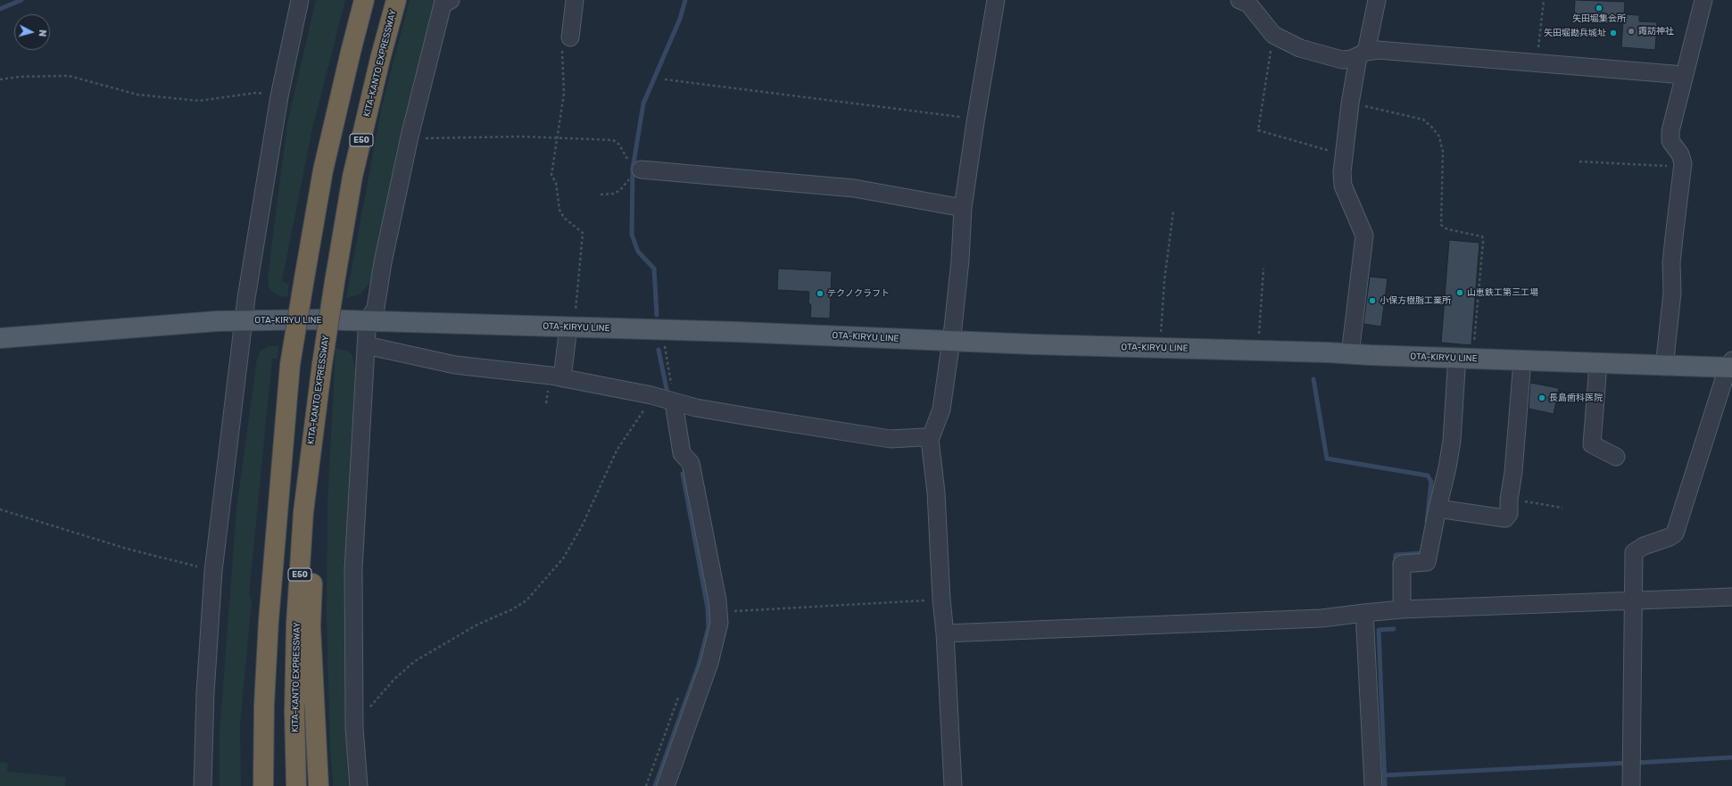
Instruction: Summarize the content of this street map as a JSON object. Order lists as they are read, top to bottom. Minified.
{"streets":{"highway":["KITA-KANTO EXPRESSWAY","E50"],"main road":["OTA-KIRYU LINE"]},"places":["矢田堀集会所","諏訪神社","矢田堀勘兵城址","山恵鉄工第三工場","テクノクラフト","小保方樹脂工業所","長島歯科医院"],"north":"right"}
